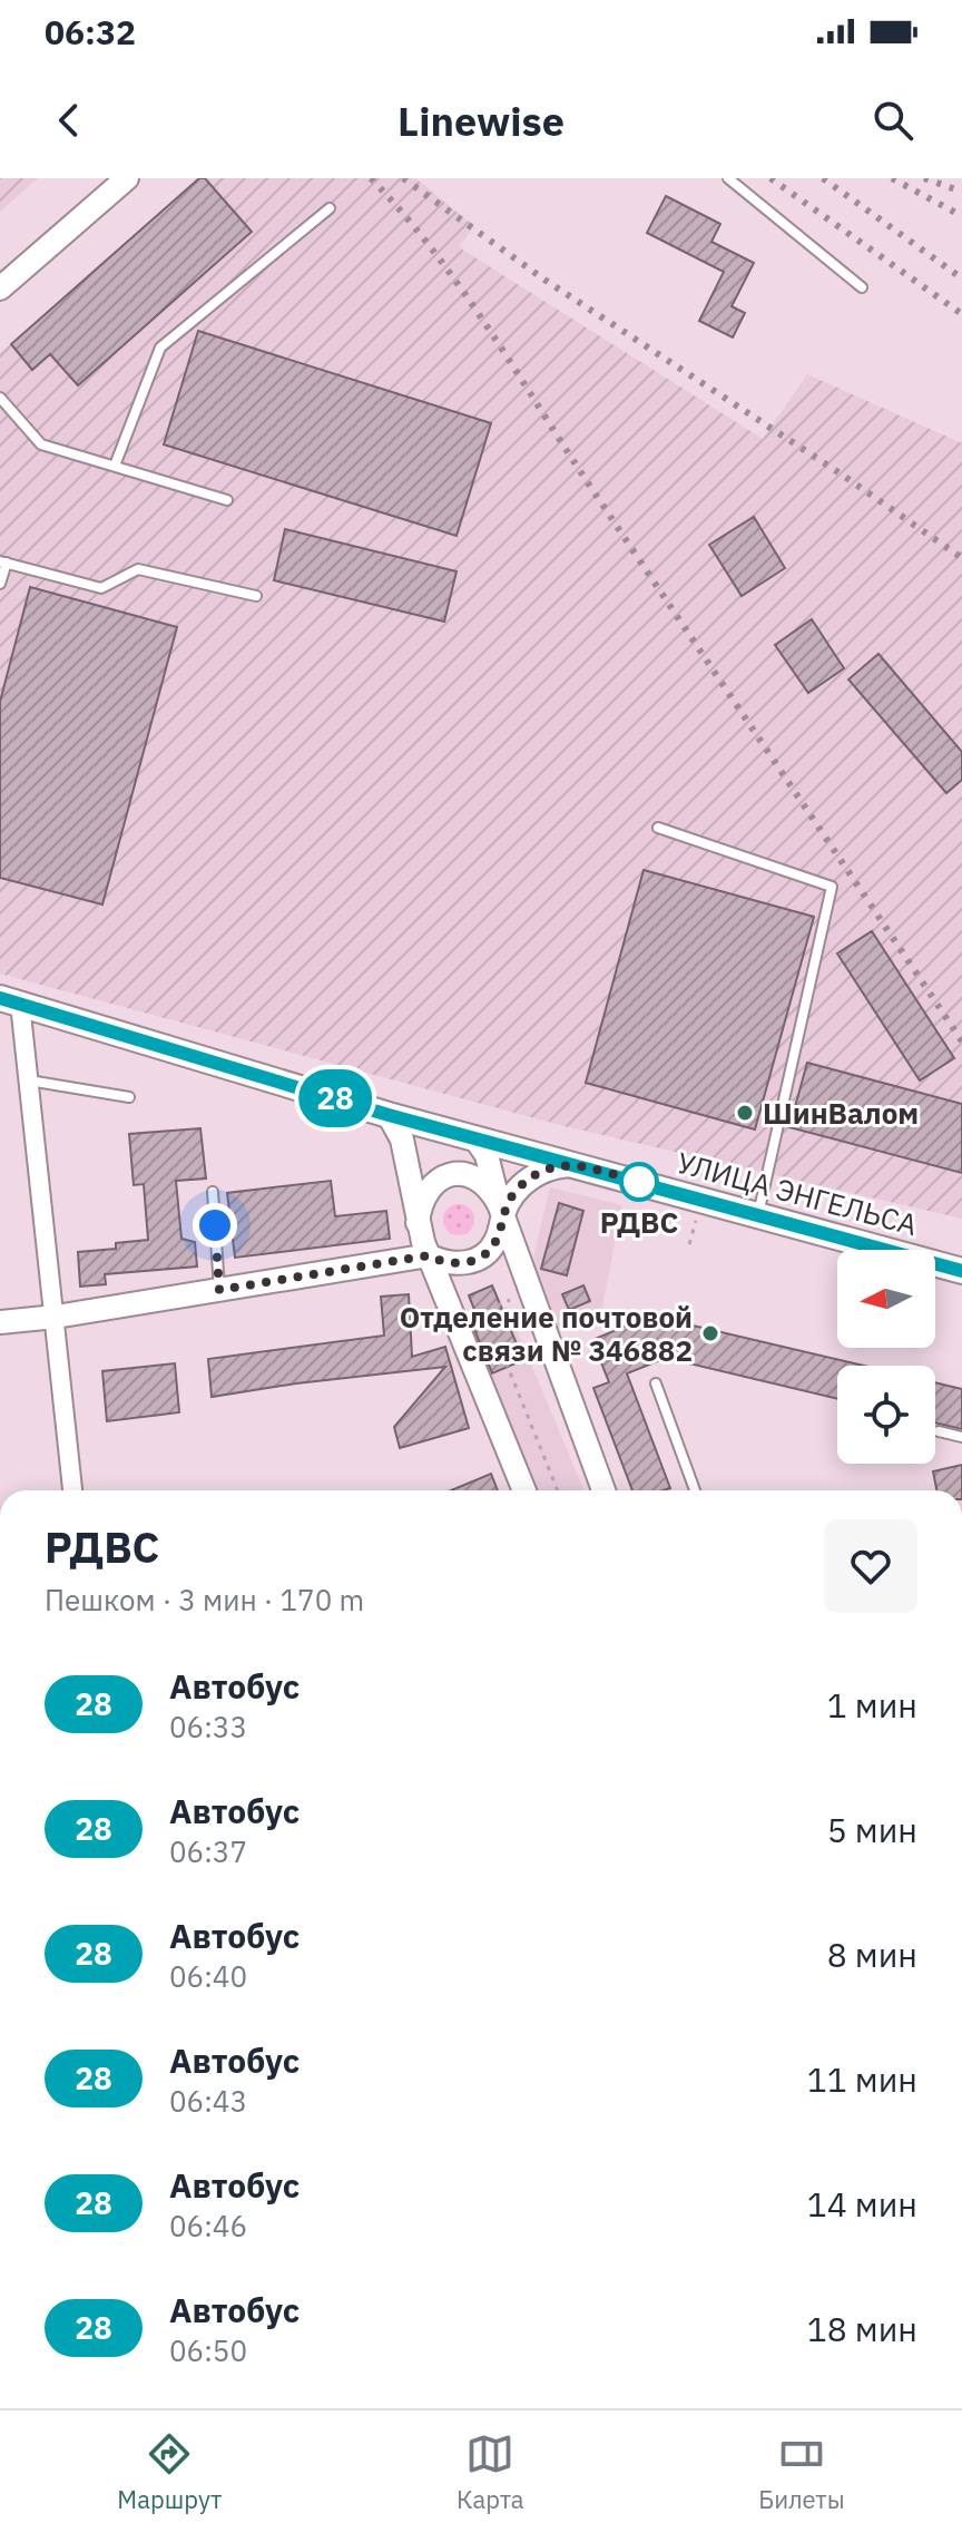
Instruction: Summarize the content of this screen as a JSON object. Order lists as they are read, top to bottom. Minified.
{"streets":{"main road":["УЛИЦА ЭНГЕЛЬСА"]},"places":["ШинВалом","РДВС","Отделение почтовой связи № 346882"],"lines":["bus line 28"],"north":"left","page":{"status":"06:32","header":"Linewise","on_map":"28","heading":["РДВС","Пешком · 3 мин · 170 m"],"list":[{"mark":"28","name":"Автобус","note":"06:33","value":"1 мин"},{"mark":"28","name":"Автобус","note":"06:37","value":"5 мин"},{"mark":"28","name":"Автобус","note":"06:40","value":"8 мин"},{"mark":"28","name":"Автобус","note":"06:43","value":"11 мин"},{"mark":"28","name":"Автобус","note":"06:46","value":"14 мин"},{"mark":"28","name":"Автобус","note":"06:50","value":"18 мин"}],"tabs":["Маршрут","Карта","Билеты"]}}
